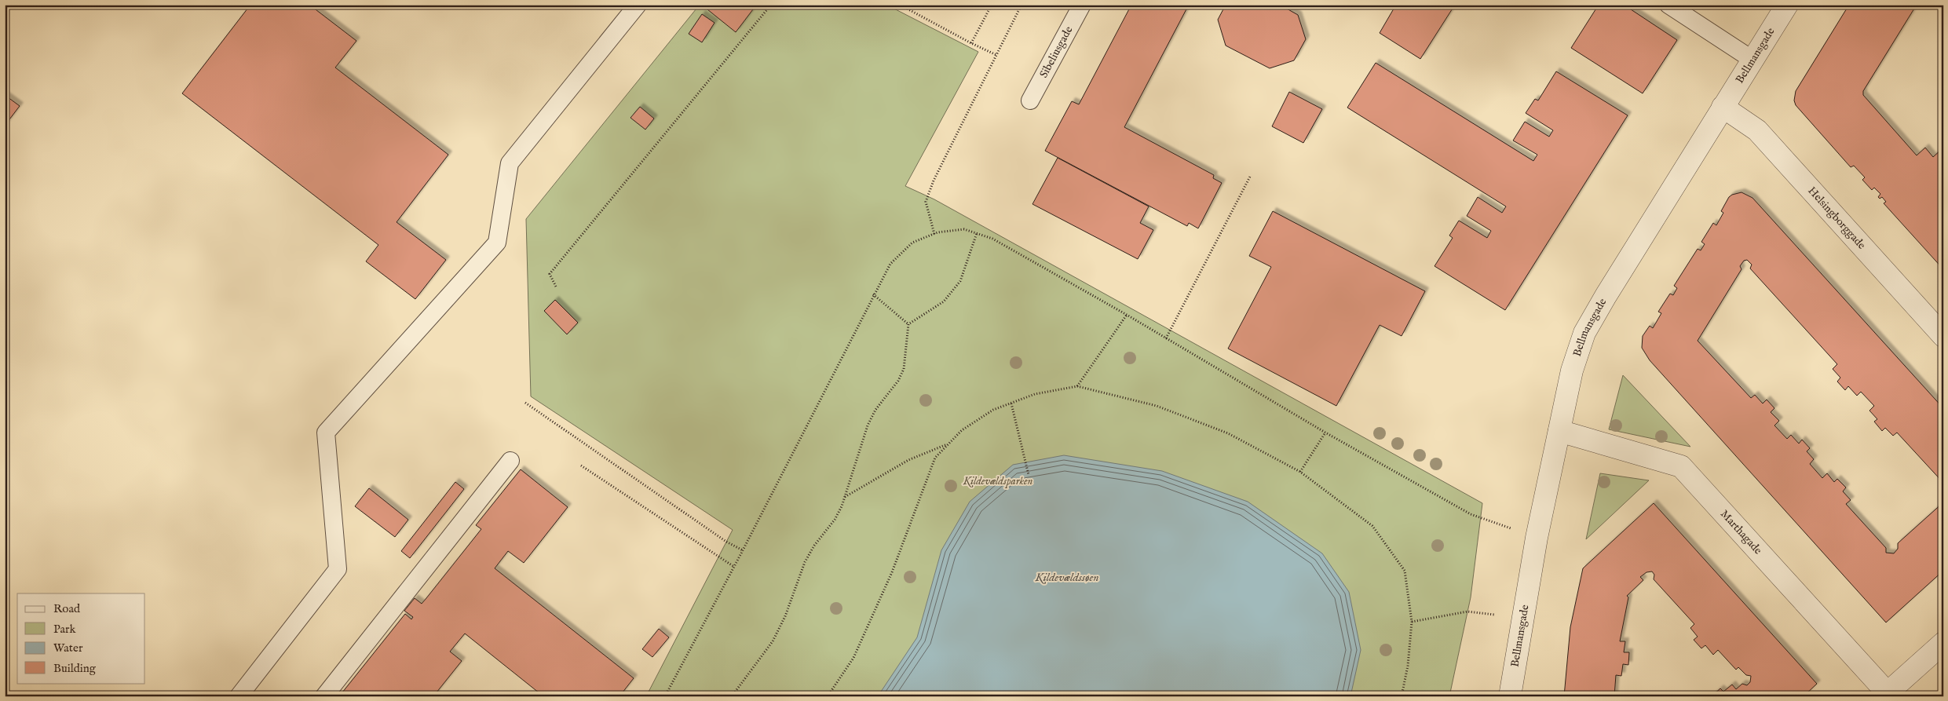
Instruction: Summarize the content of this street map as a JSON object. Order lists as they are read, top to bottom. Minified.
{"streets":{"street":["Bellmansgade","Helsingborggade","Marthagade"],"lane":["Sibeliusgade"]},"crossings":[["Bellmansgade","Helsingborggade"],["Bellmansgade","Marthagade"]],"water":["Kildevældssøen"],"parks":["Kildevældsparken"],"legend":["Road","Park","Water","Building"]}
